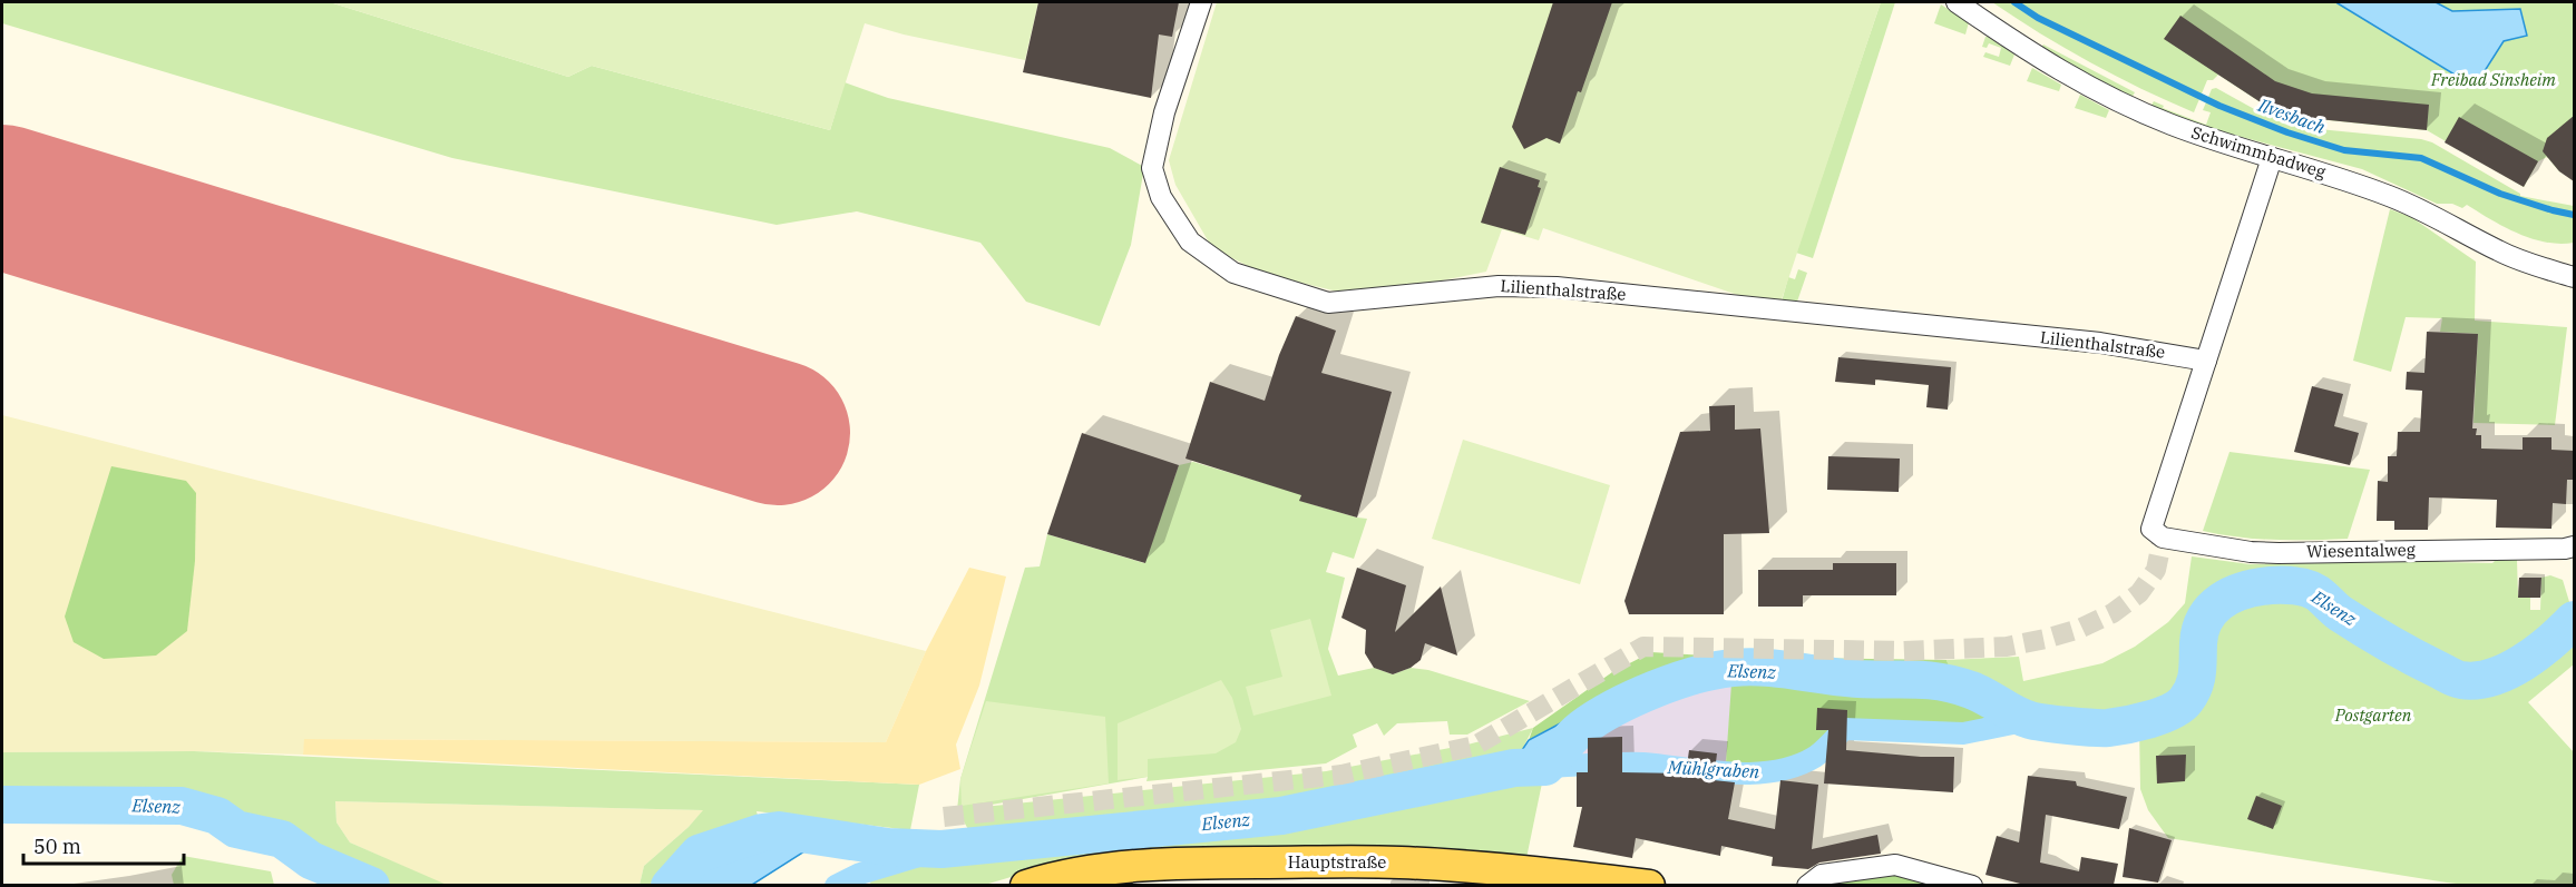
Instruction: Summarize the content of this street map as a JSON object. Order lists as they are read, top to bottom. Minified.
{"streets":{"main road":["Hauptstraße"],"street":["Schwimmbadweg","Lilienthalstraße","Wiesentalweg"]},"crossings":[["Lilienthalstraße","Wiesentalweg"]],"water":["Ilvesbach","Elsenz","Mühlgraben"],"parks":["Freibad Sinsheim","Postgarten"],"scale_bar":"50 m"}
